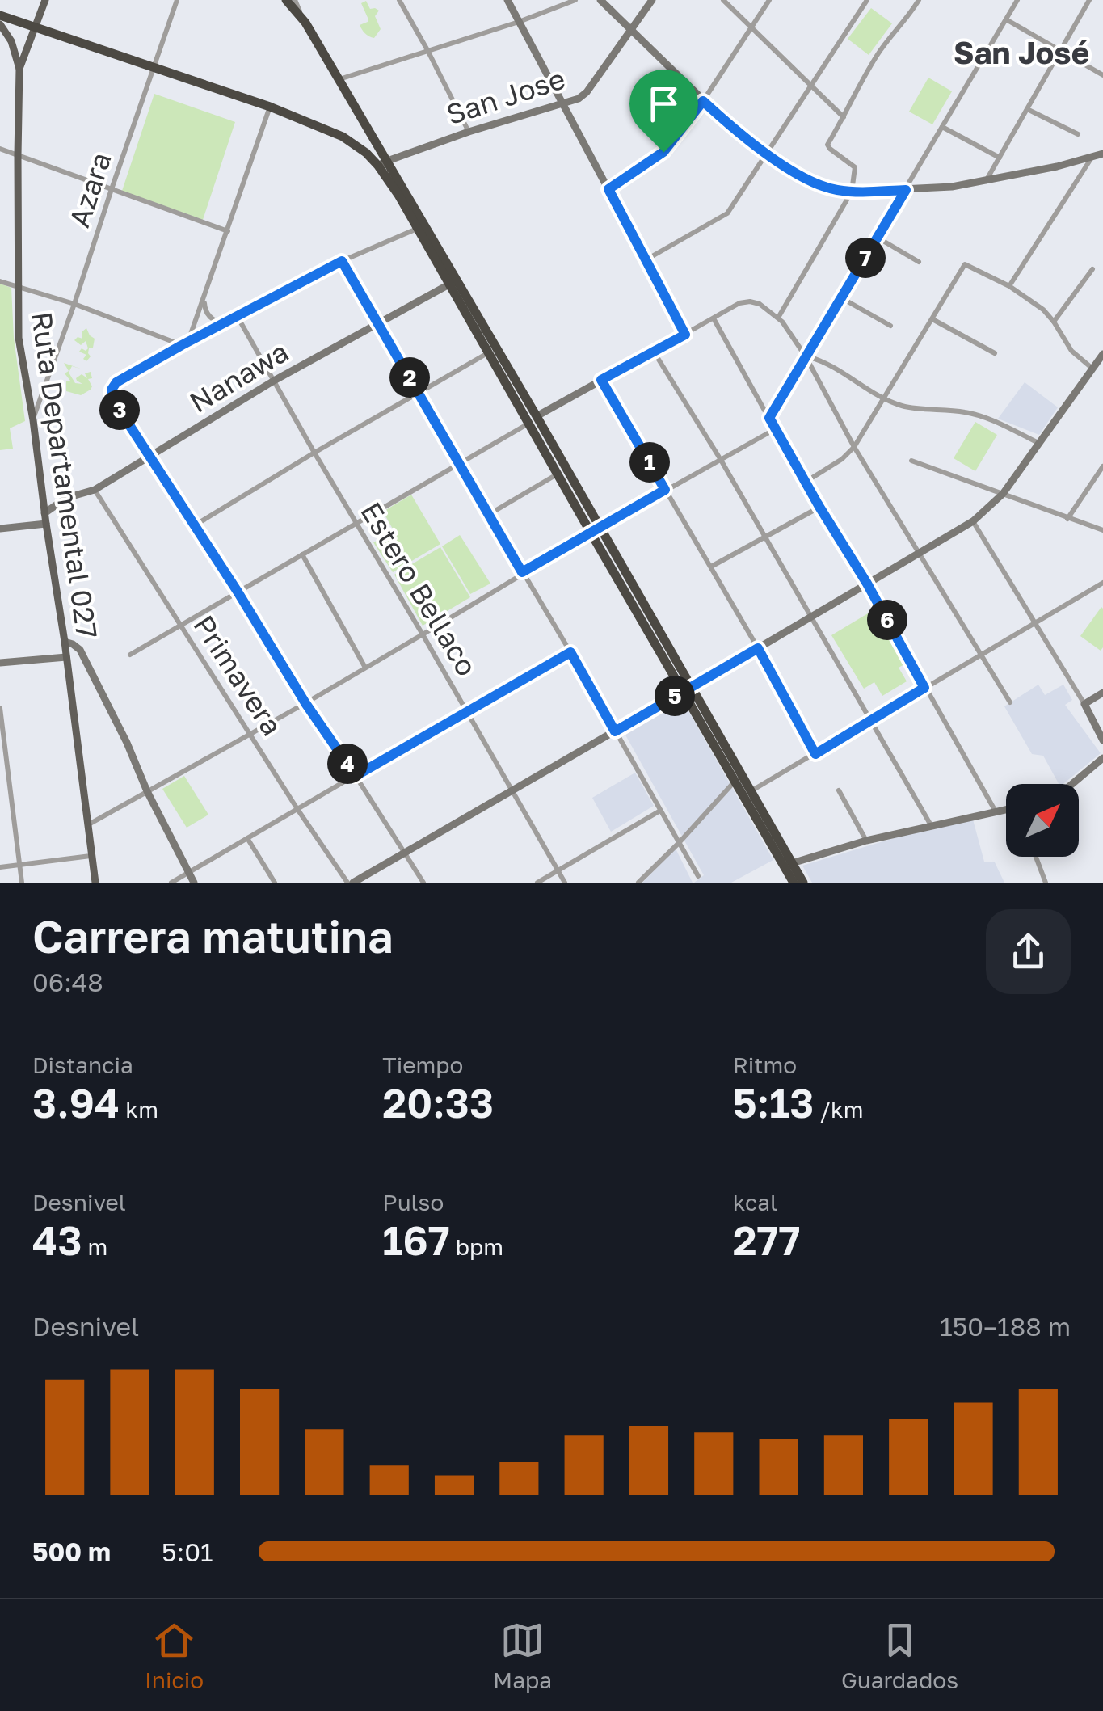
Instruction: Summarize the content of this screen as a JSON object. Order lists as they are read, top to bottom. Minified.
{"streets":{"main road":["Ruta Departamental 027"],"street":["San Jose","Azara","Nanawa","Estero Bellaco","Primavera"]},"crossings":[["Azara","Ruta Departamental 027"],["Nanawa","Ruta Departamental 027"],["Nanawa","Estero Bellaco"],["Nanawa","Primavera"]],"districts":["San José"],"north":"top right","page":{"pins":["7","2","3","1","6","5","4"],"heading":["Carrera matutina","06:48"],"stats":[["Distancia","3.94 km"],["Tiempo","20:33"],["Ritmo","5:13 /km"],["Desnivel","43 m"],["Pulso","167 bpm"],["kcal","277"]],"chart":["Desnivel","150–188 m"],"list":[{"name":"500 m","note":"5:01"}],"tabs":["Inicio","Mapa","Guardados"]}}
